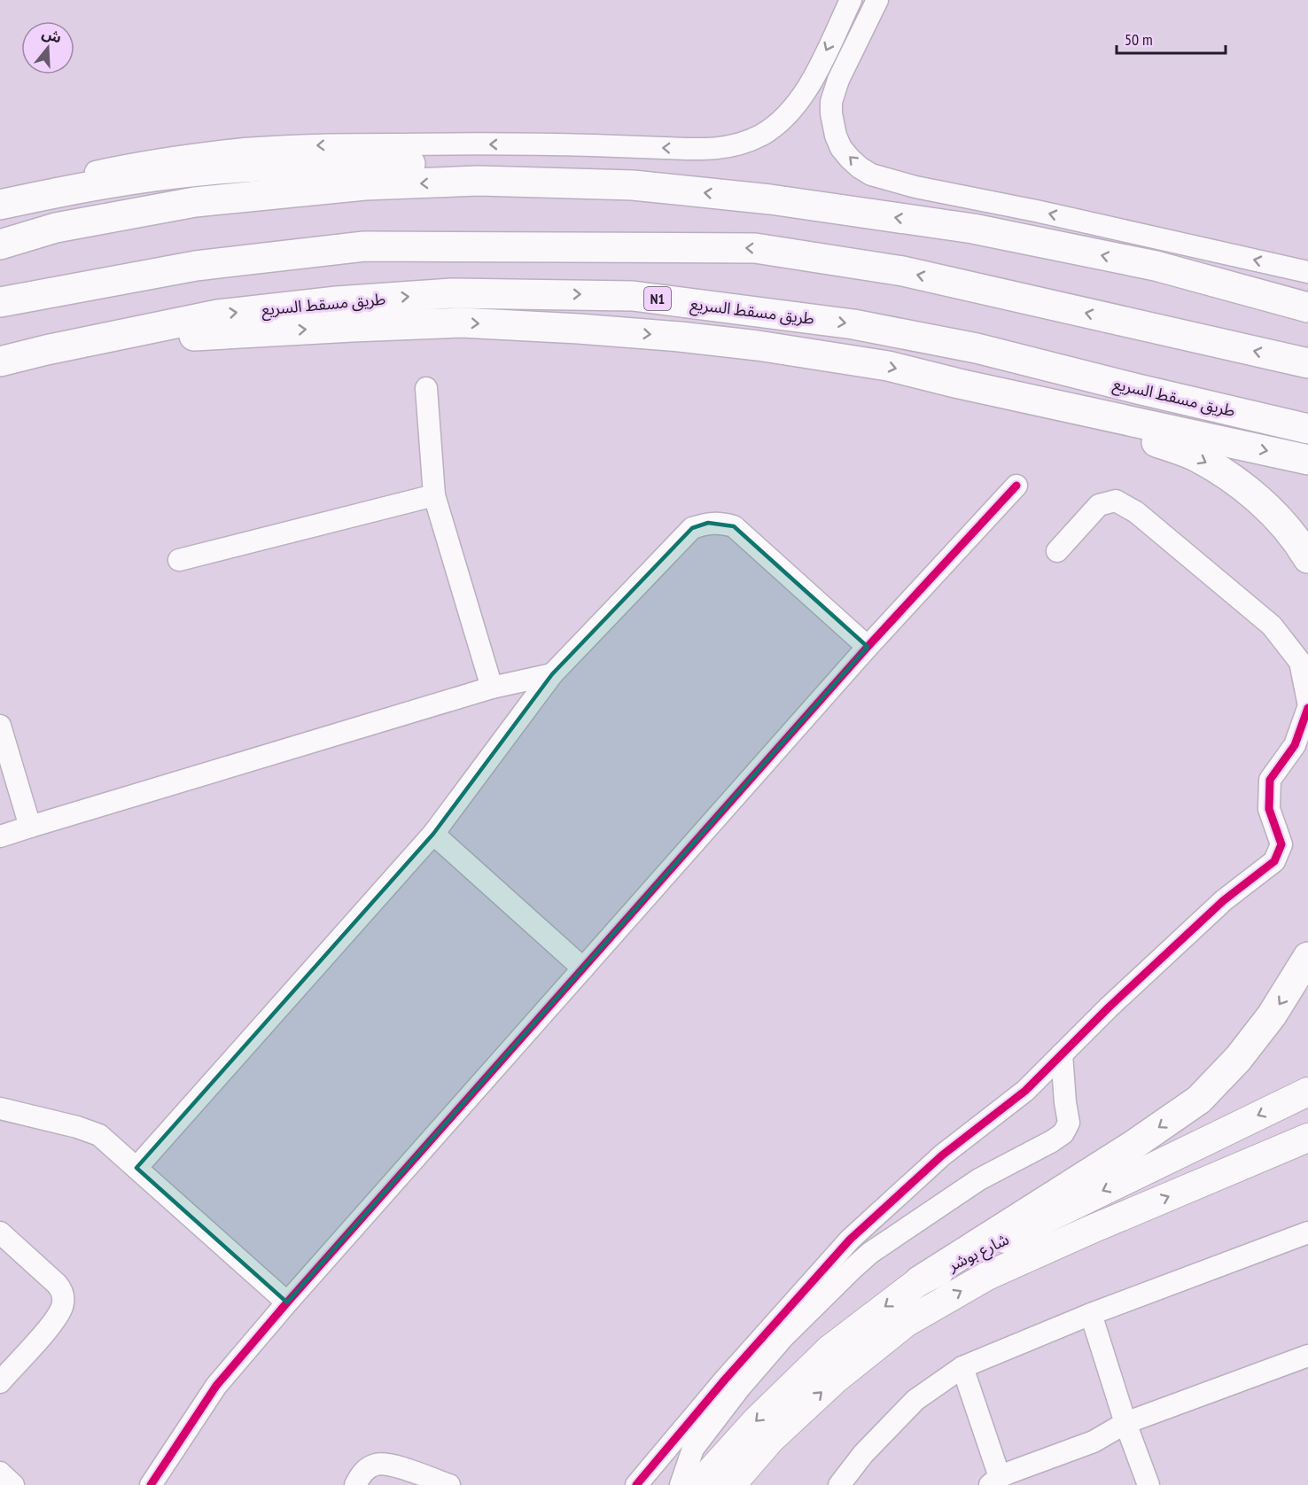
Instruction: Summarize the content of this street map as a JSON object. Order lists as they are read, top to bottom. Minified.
{"streets":{"highway":["N1","طريق مسقط السريع"],"main road":["شارع بوشر"]},"scale_bar":"50 m","north":"top"}
